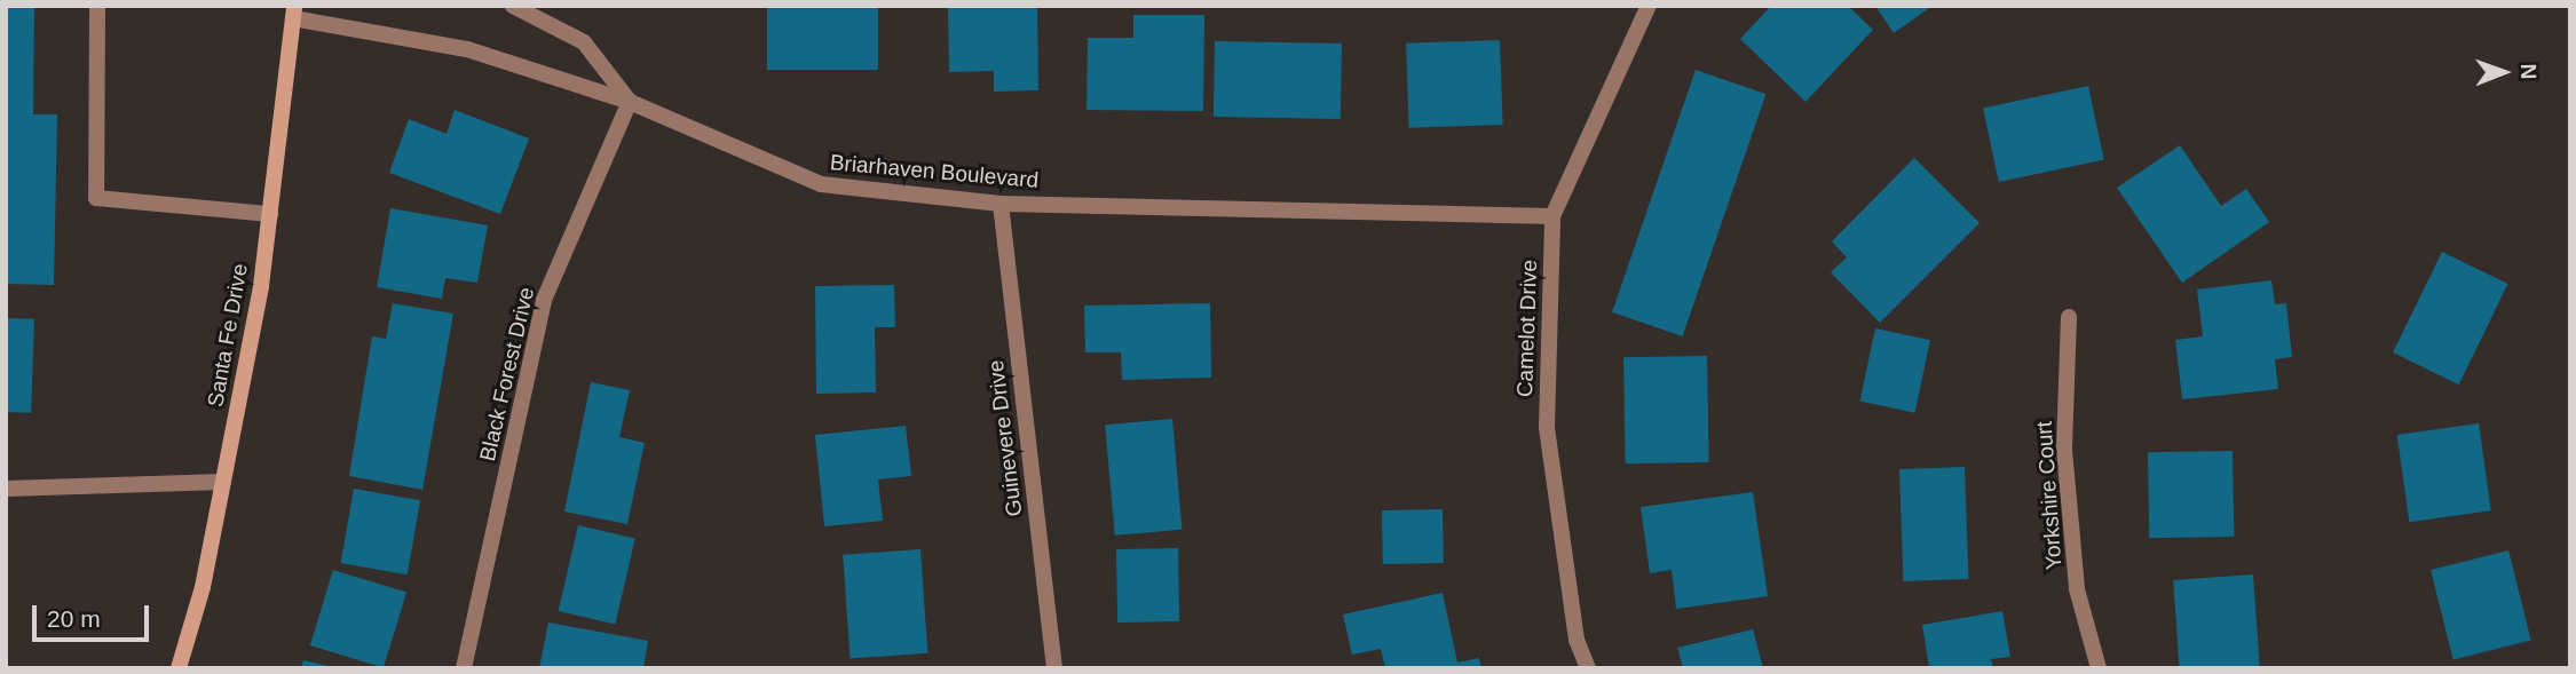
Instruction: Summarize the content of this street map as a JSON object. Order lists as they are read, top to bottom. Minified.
{"streets":{"main road":["Santa Fe Drive"],"street":["Briarhaven Boulevard","Camelot Drive","Black Forest Drive","Guinevere Drive","Yorkshire Court"]},"crossings":[["Briarhaven Boulevard","Camelot Drive"],["Briarhaven Boulevard","Santa Fe Drive"],["Briarhaven Boulevard","Black Forest Drive"],["Briarhaven Boulevard","Guinevere Drive"]],"scale_bar":"20 m","north":"right"}
